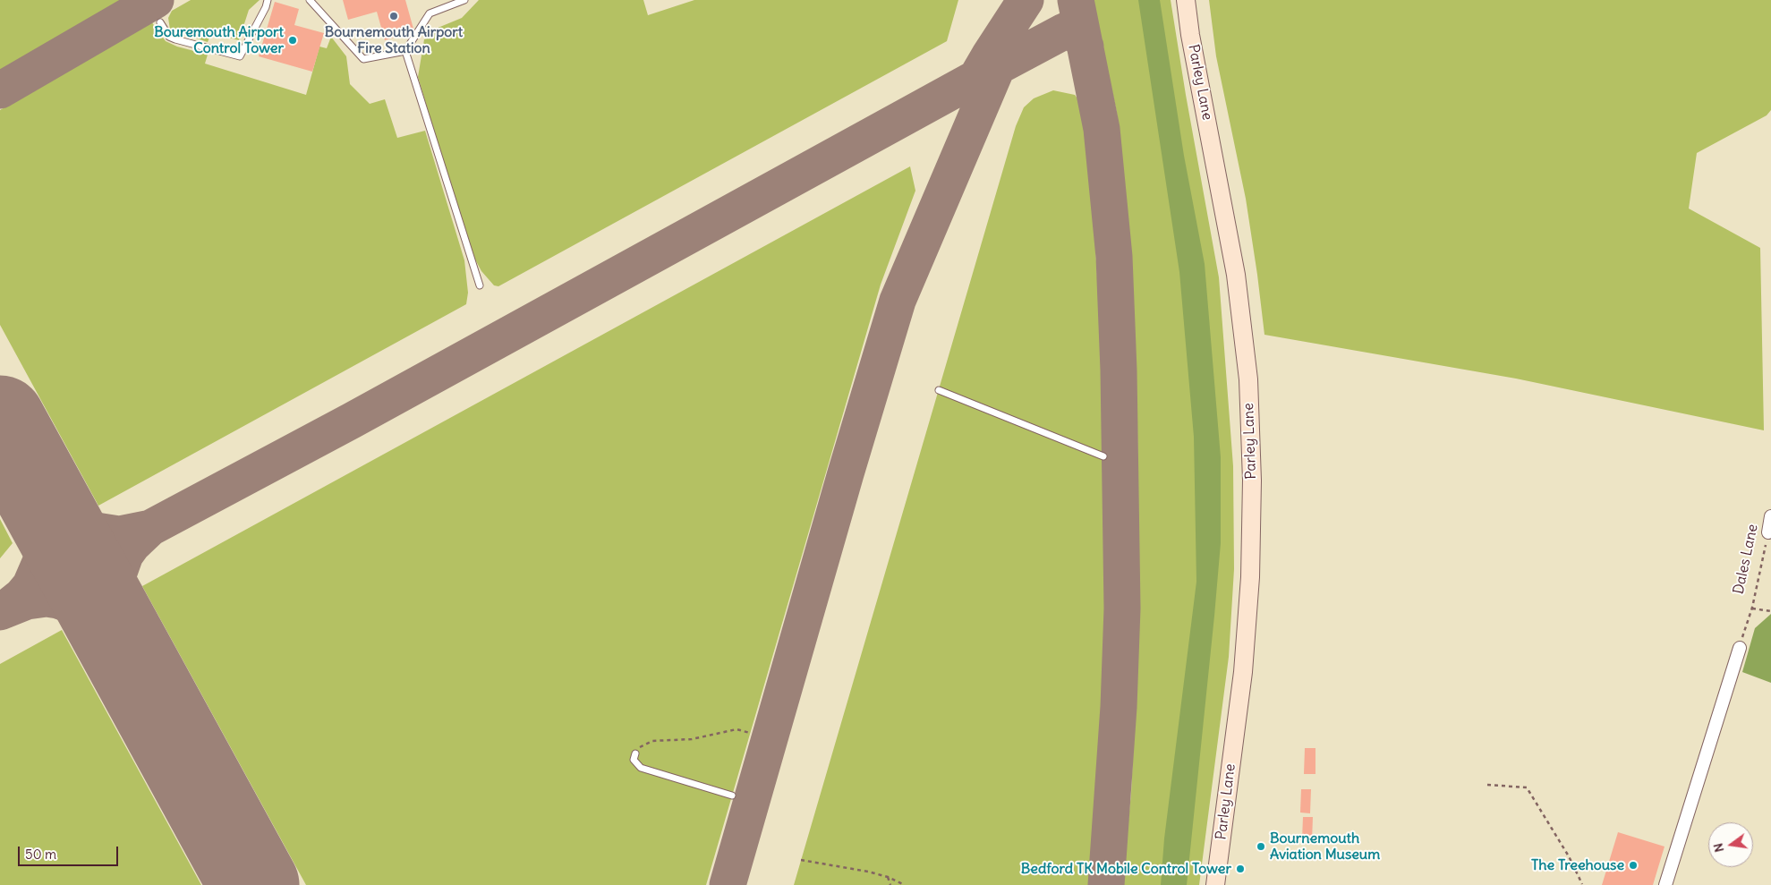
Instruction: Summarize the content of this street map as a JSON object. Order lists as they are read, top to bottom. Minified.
{"streets":{"main road":["Parley Lane"],"street":["Dales Lane"]},"places":["Bournemouth Airport Fire Station","Bouremouth Airport Control Tower","Bournemouth Aviation Museum","The Treehouse","Bedford TK Mobile Control Tower"],"scale_bar":"50 m","north":"left"}
